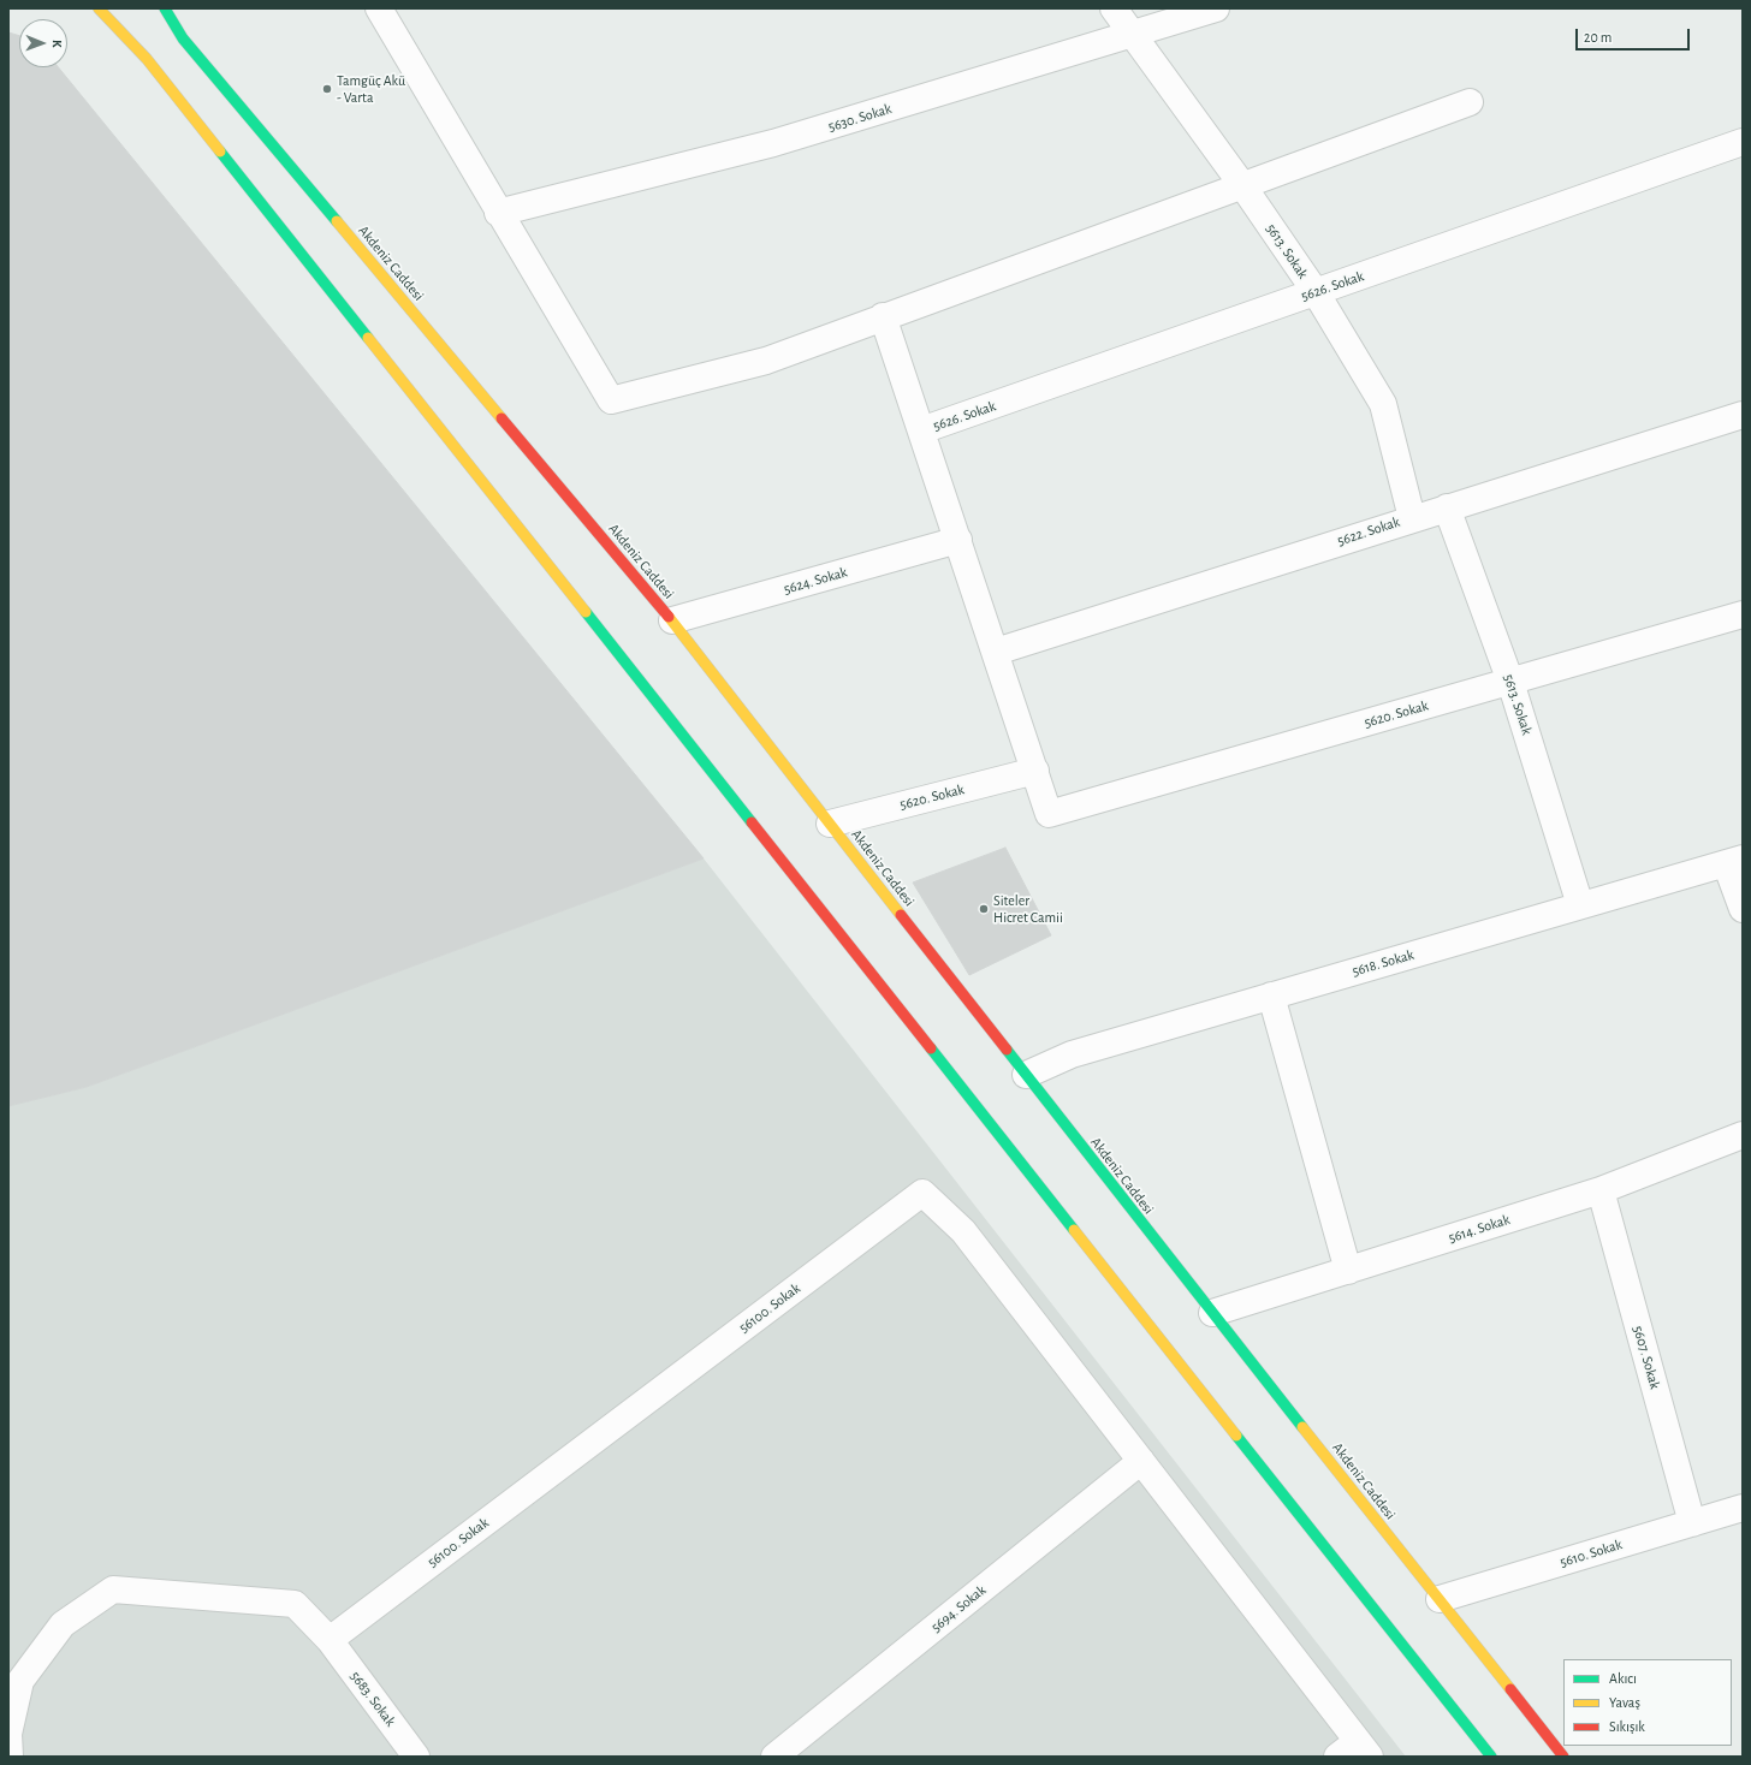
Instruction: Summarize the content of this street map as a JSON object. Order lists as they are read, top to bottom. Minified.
{"streets":{"main road":["Akdeniz Caddesi"],"street":["5630. Sokak","5613. Sokak","5626. Sokak","5622. Sokak","5624. Sokak","5620. Sokak","5618. Sokak","5614. Sokak","56100. Sokak","5607. Sokak","5610. Sokak","5694. Sokak","5683. Sokak"]},"crossings":[["5630. Sokak","5613. Sokak"],["5613. Sokak","5626. Sokak"],["5613. Sokak","5622. Sokak"],["5613. Sokak","5620. Sokak"],["5613. Sokak","5618. Sokak"],["Akdeniz Caddesi","5624. Sokak"],["Akdeniz Caddesi","5620. Sokak"],["Akdeniz Caddesi","5618. Sokak"],["Akdeniz Caddesi","5614. Sokak"],["Akdeniz Caddesi","5610. Sokak"],["5614. Sokak","5607. Sokak"],["56100. Sokak","5694. Sokak"],["56100. Sokak","5683. Sokak"],["5607. Sokak","5610. Sokak"]],"places":["Tamgüç Akü - Varta","Siteler Hicret Camii"],"legend":["Akıcı","Yavaş","Sıkışık"],"scale_bar":"20 m","north":"right"}
